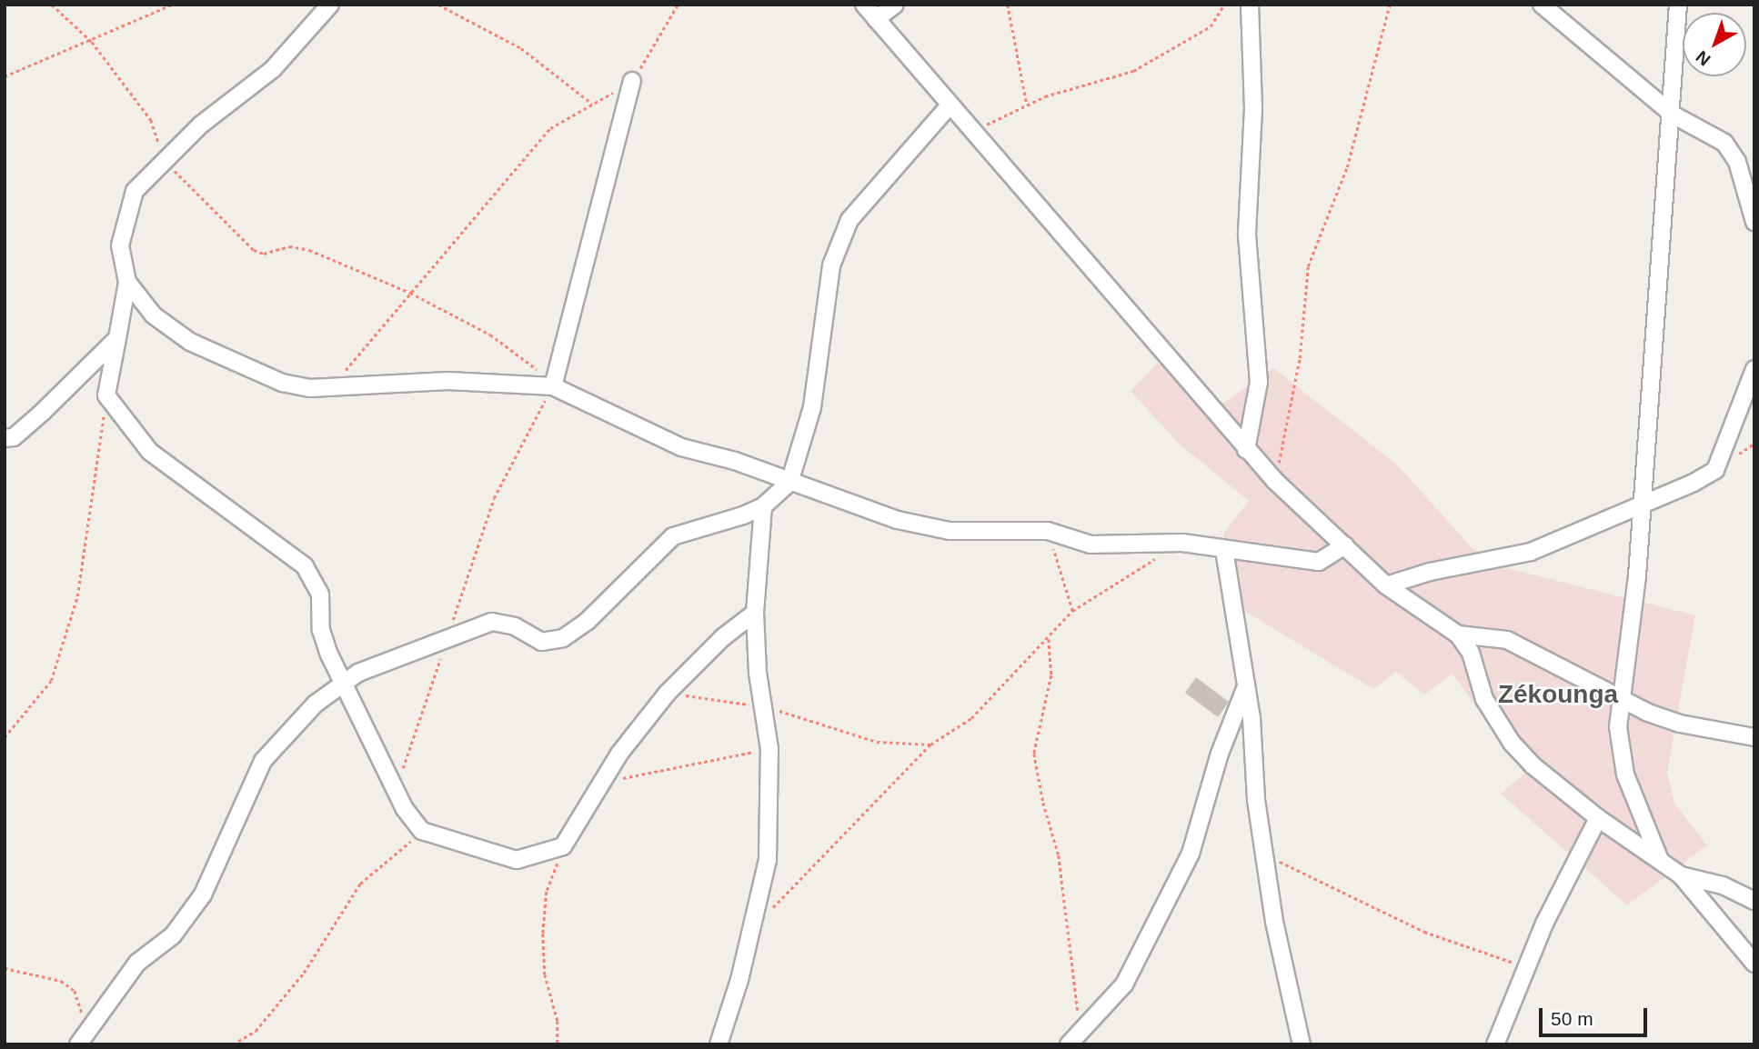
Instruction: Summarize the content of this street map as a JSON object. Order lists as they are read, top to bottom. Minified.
{"districts":["Zékounga"],"scale_bar":"50 m","north":"bottom left"}
